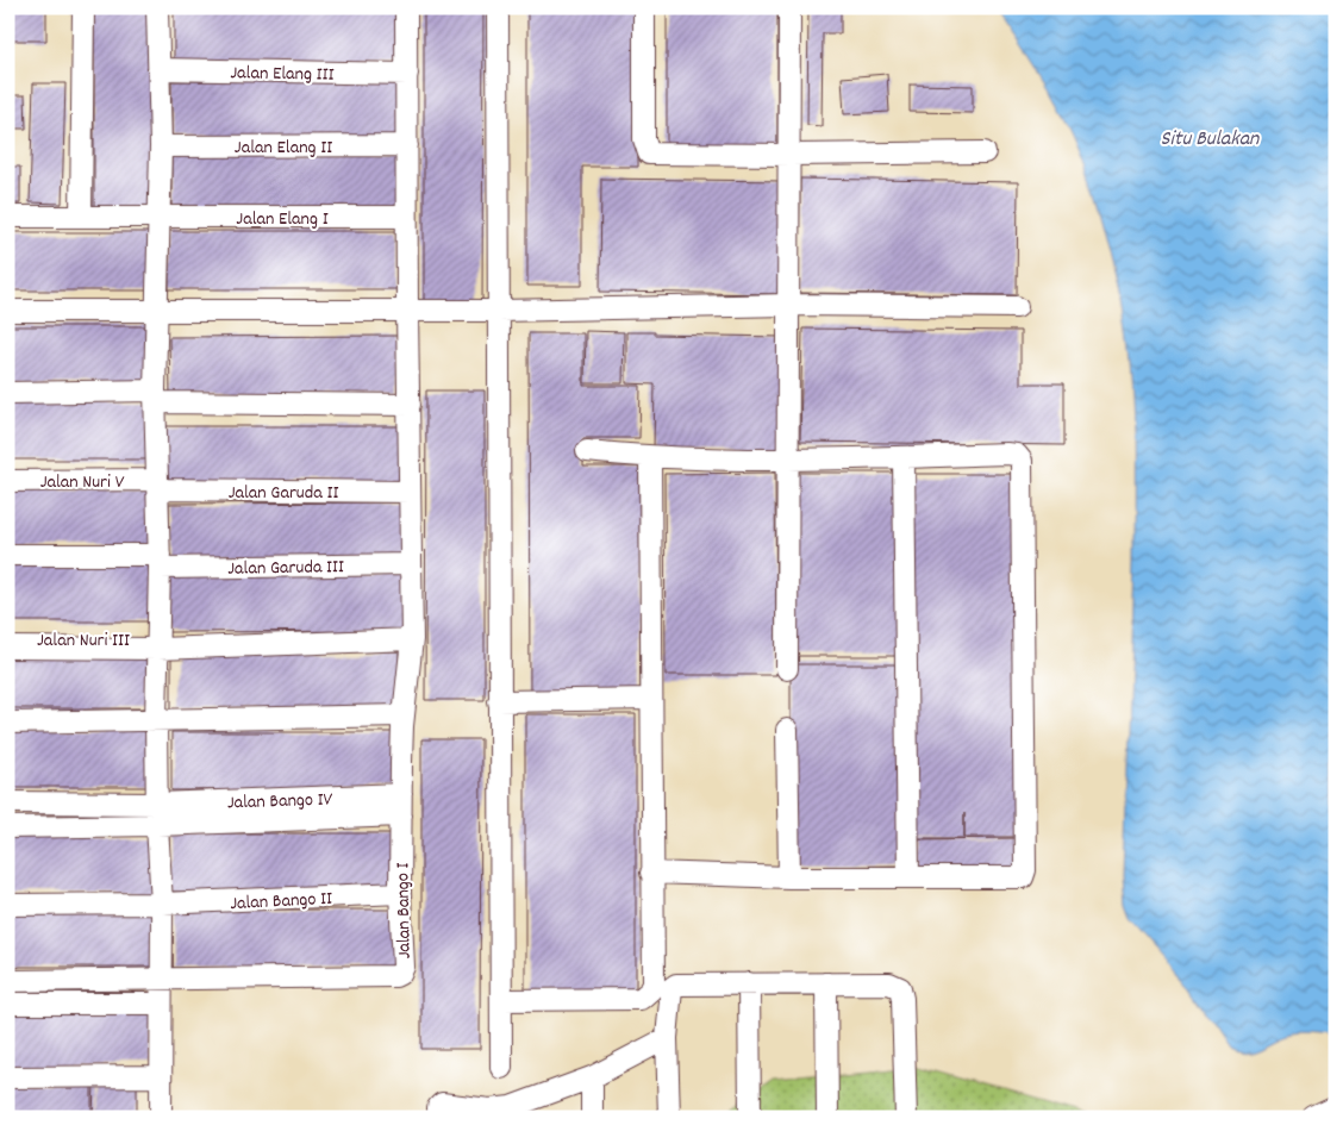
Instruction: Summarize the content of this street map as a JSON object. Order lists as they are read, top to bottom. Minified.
{"streets":{"street":["Jalan Elang III","Jalan Elang II","Jalan Elang I","Jalan Nuri V","Jalan Garuda II","Jalan Garuda III","Jalan Nuri III","Jalan Bango IV","Jalan Bango II","Jalan Bango I"]},"crossings":[["Jalan Elang III","Jalan Bango I"],["Jalan Elang II","Jalan Bango I"],["Jalan Elang I","Jalan Bango I"],["Jalan Nuri V","Jalan Garuda II"],["Jalan Garuda II","Jalan Bango I"],["Jalan Garuda III","Jalan Bango I"],["Jalan Bango IV","Jalan Bango I"],["Jalan Bango II","Jalan Bango I"]],"water":["Situ Bulakan"]}
